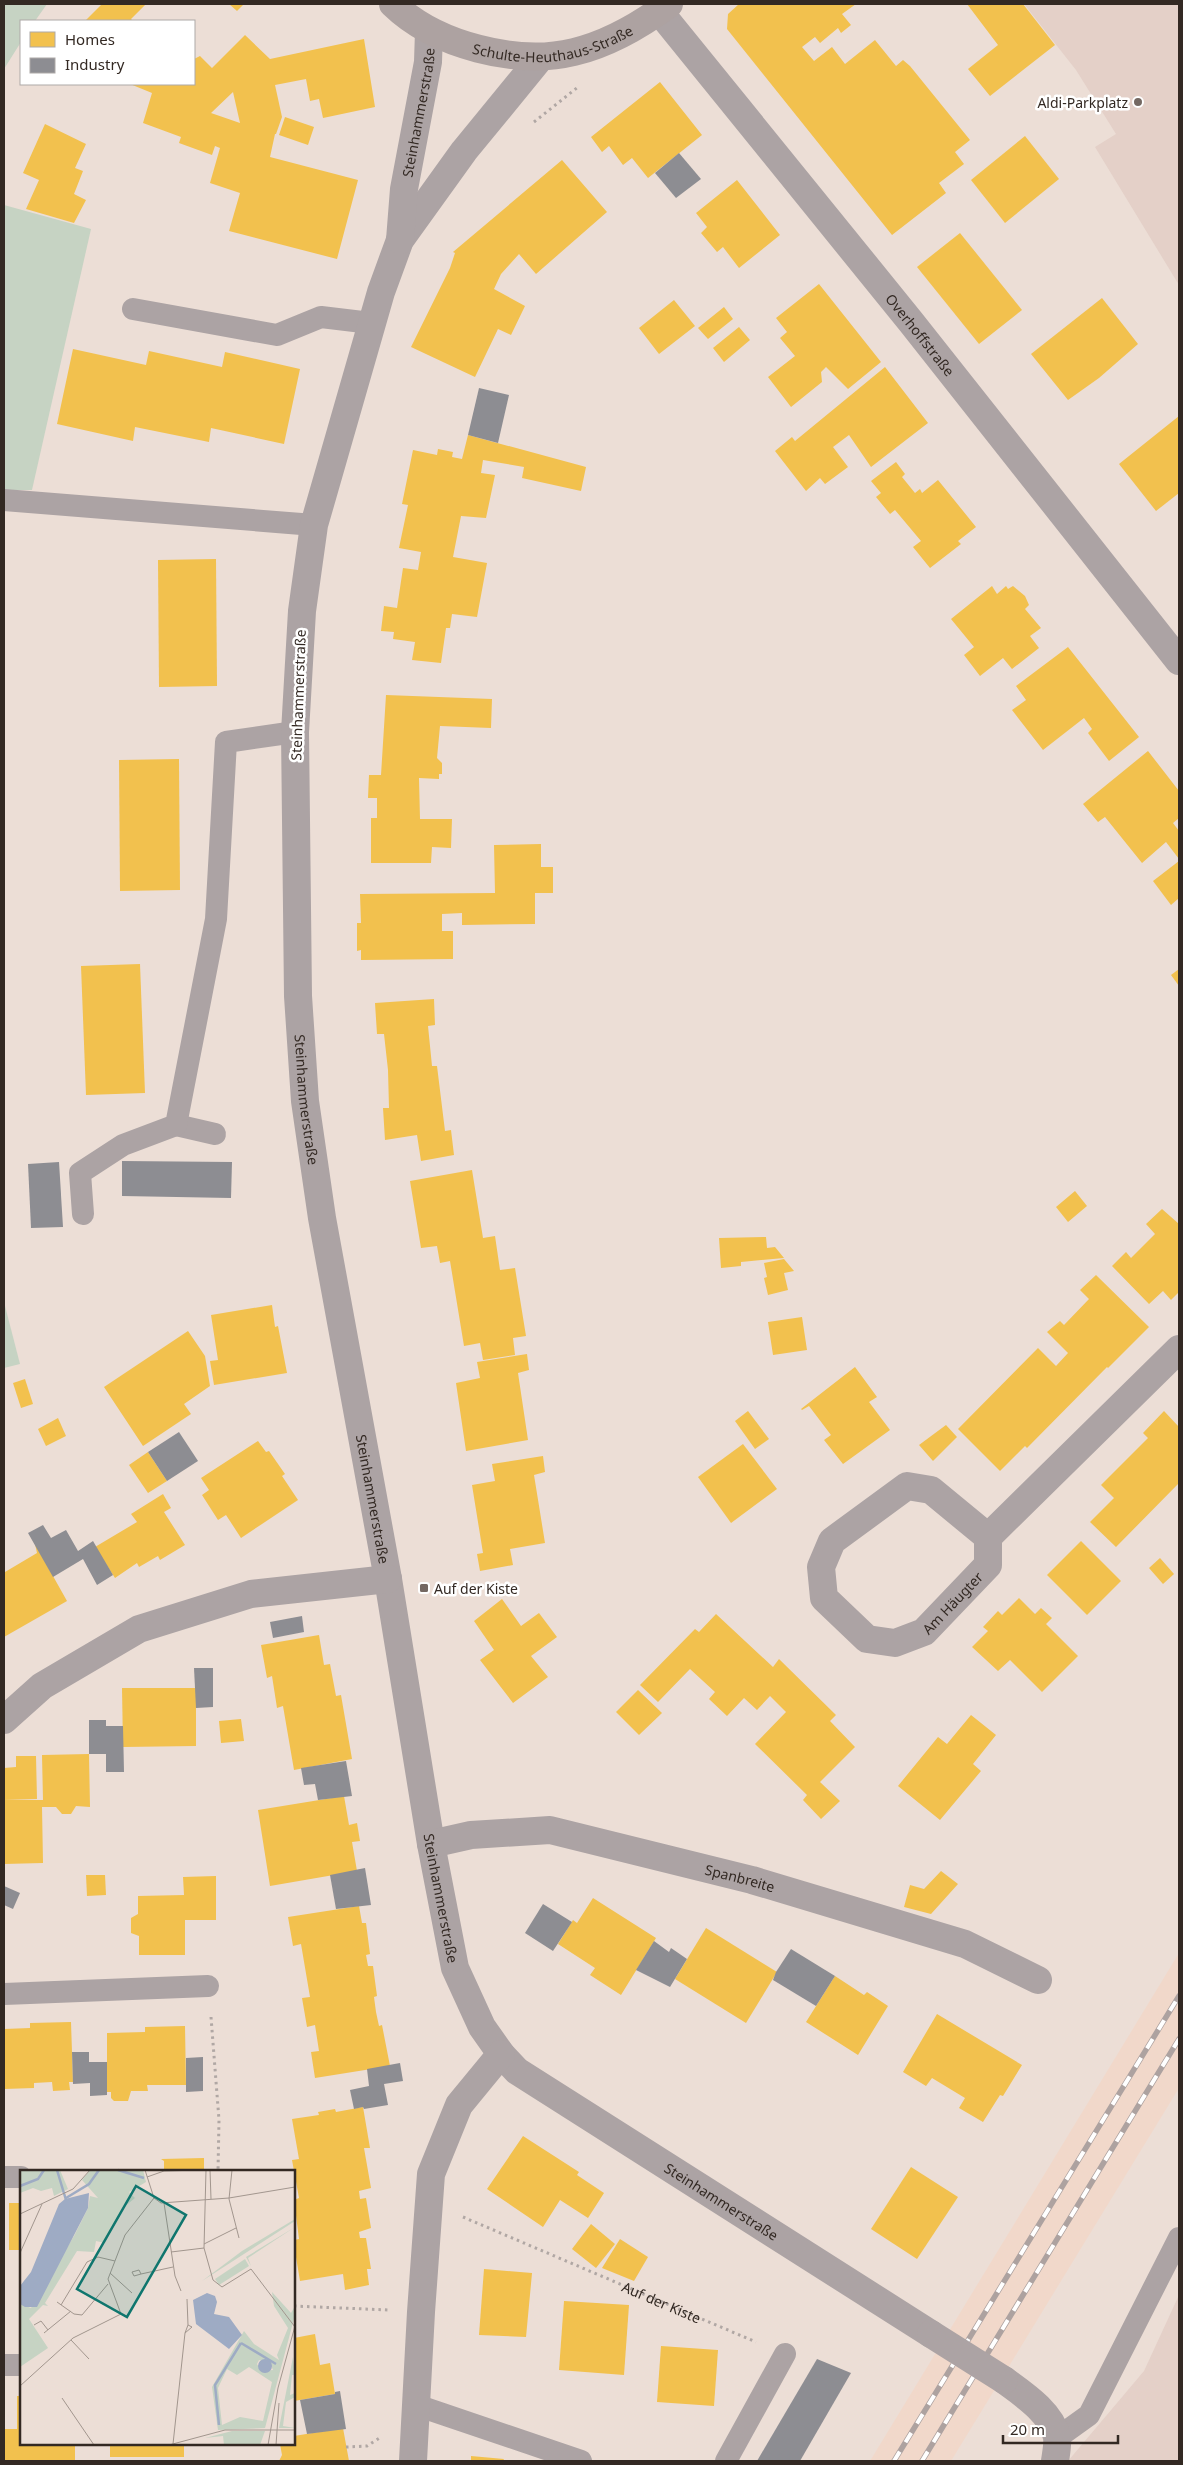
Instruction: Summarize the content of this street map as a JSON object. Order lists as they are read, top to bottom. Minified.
{"streets":{"main road":["Schulte-Heuthaus-Straße","Steinhammerstraße"],"street":["Overhoffstraße","Am Häugter","Spanbreite"],"path":["Auf der Kiste"]},"crossings":[["Schulte-Heuthaus-Straße","Steinhammerstraße"],["Schulte-Heuthaus-Straße","Overhoffstraße"],["Steinhammerstraße","Spanbreite"]],"places":{"other":["Aldi-Parkplatz"],"transit":["Auf der Kiste"]},"legend":["Homes","Industry"],"scale_bar":"20 m"}
